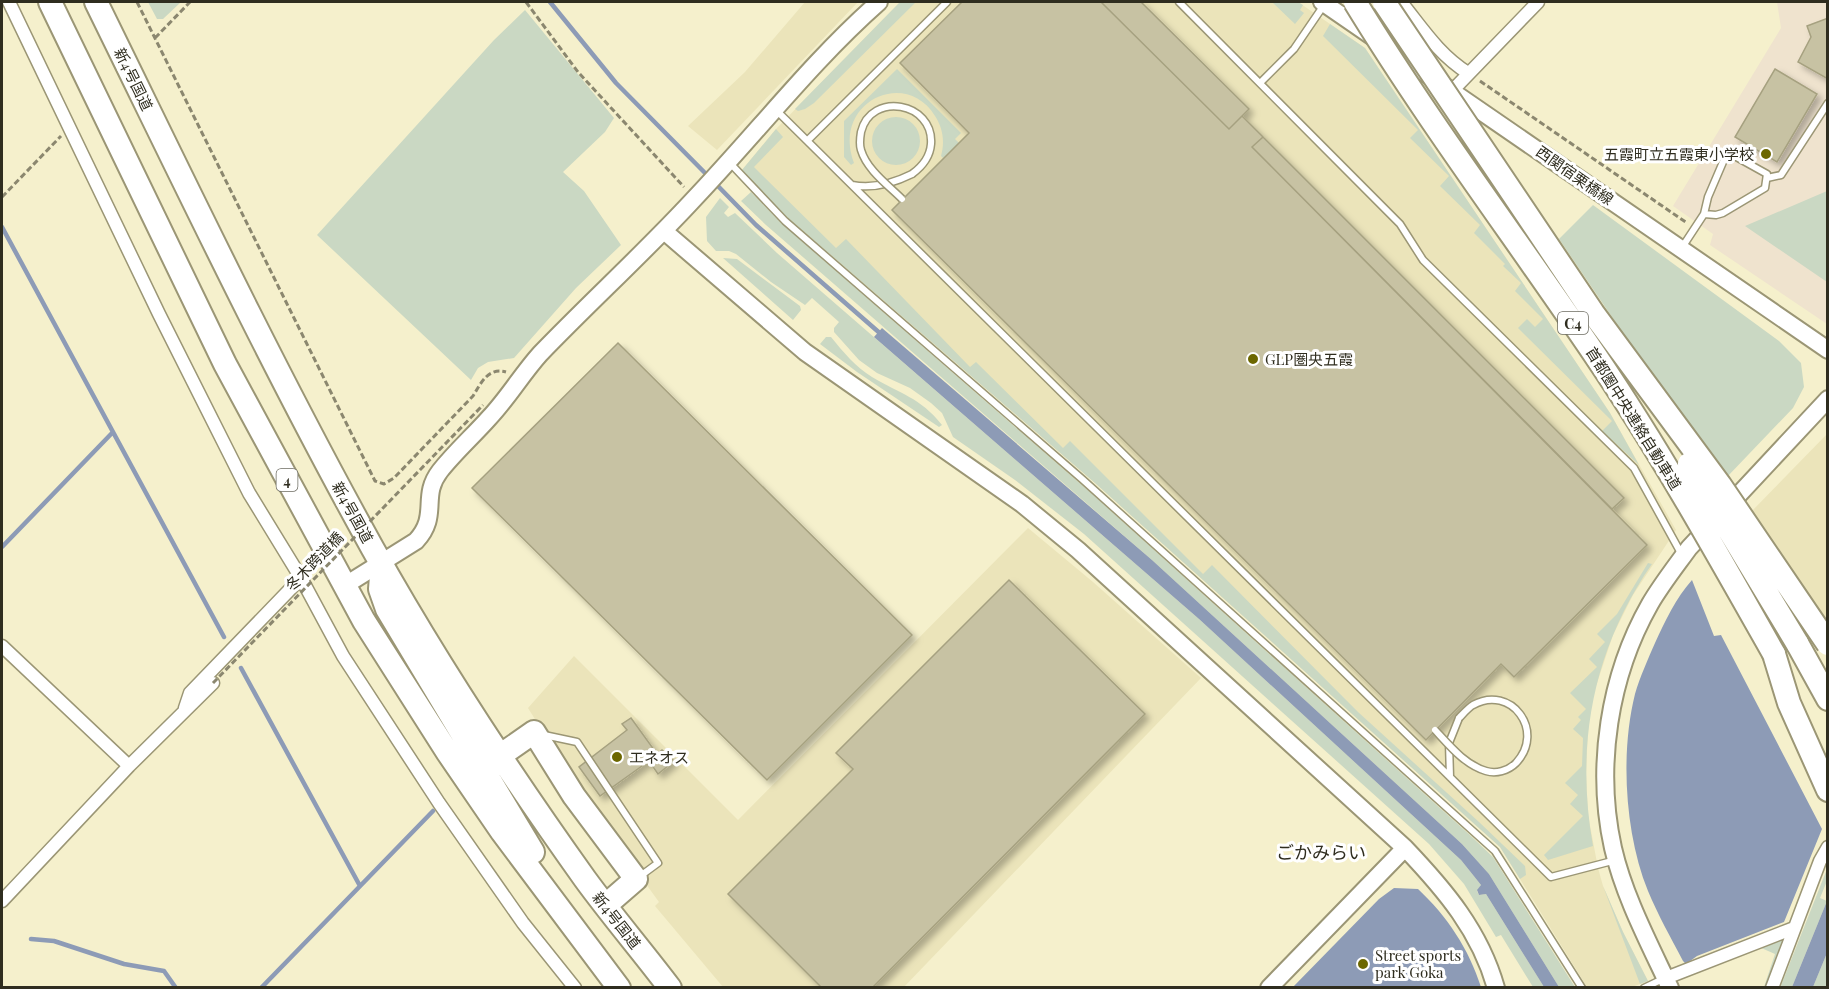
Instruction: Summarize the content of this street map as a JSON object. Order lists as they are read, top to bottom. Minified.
{"streets":{"highway":["新4号国道","C4","首都圏中央連絡自動車道","4"],"street":["西関宿栗橋線"],"path":["冬木跨道橋"]},"districts":["ごかみらい"],"places":["五霞町立五霞東小学校","GLP圏央五霞","エネオス","Street sports park Goka"]}
